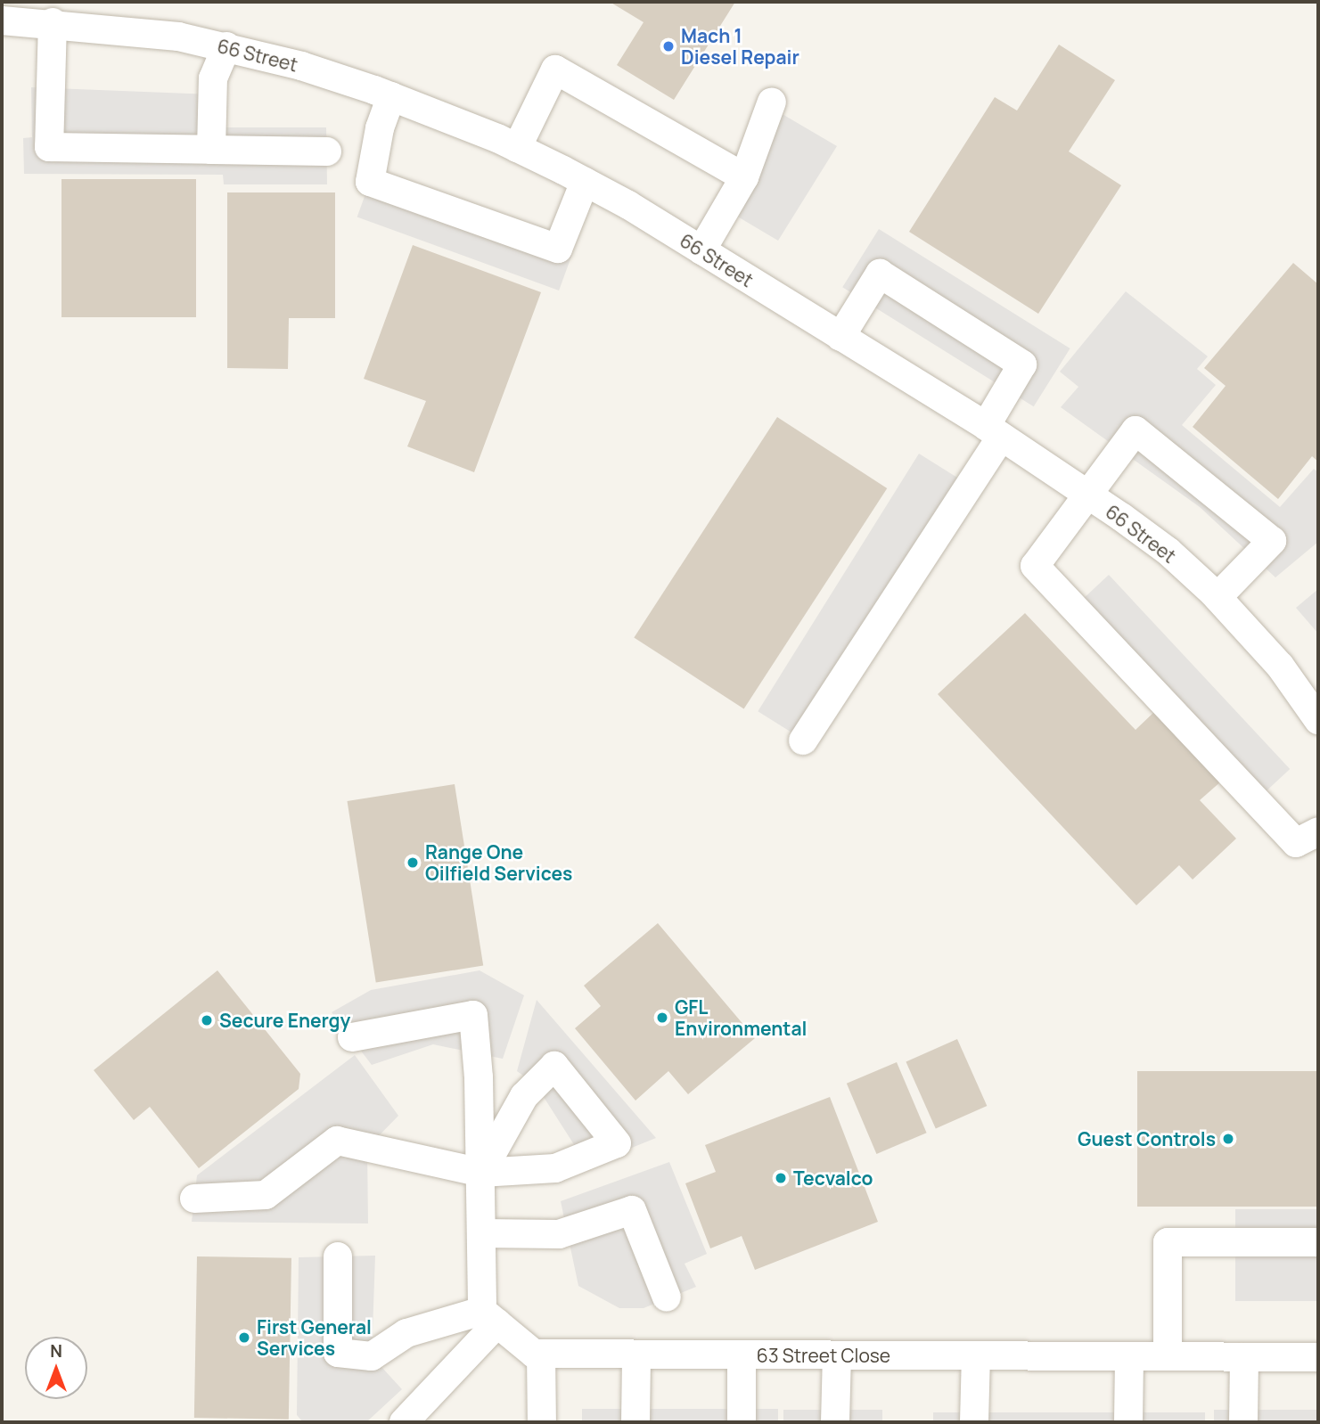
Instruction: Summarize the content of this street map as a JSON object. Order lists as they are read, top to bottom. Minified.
{"streets":{"street":["66 Street","63 Street Close"]},"places":["Mach 1 Diesel Repair","Range One Oilfield Services","GFL Environmental","Secure Energy","Guest Controls","Tecvalco","First General Services"],"north":"top"}
